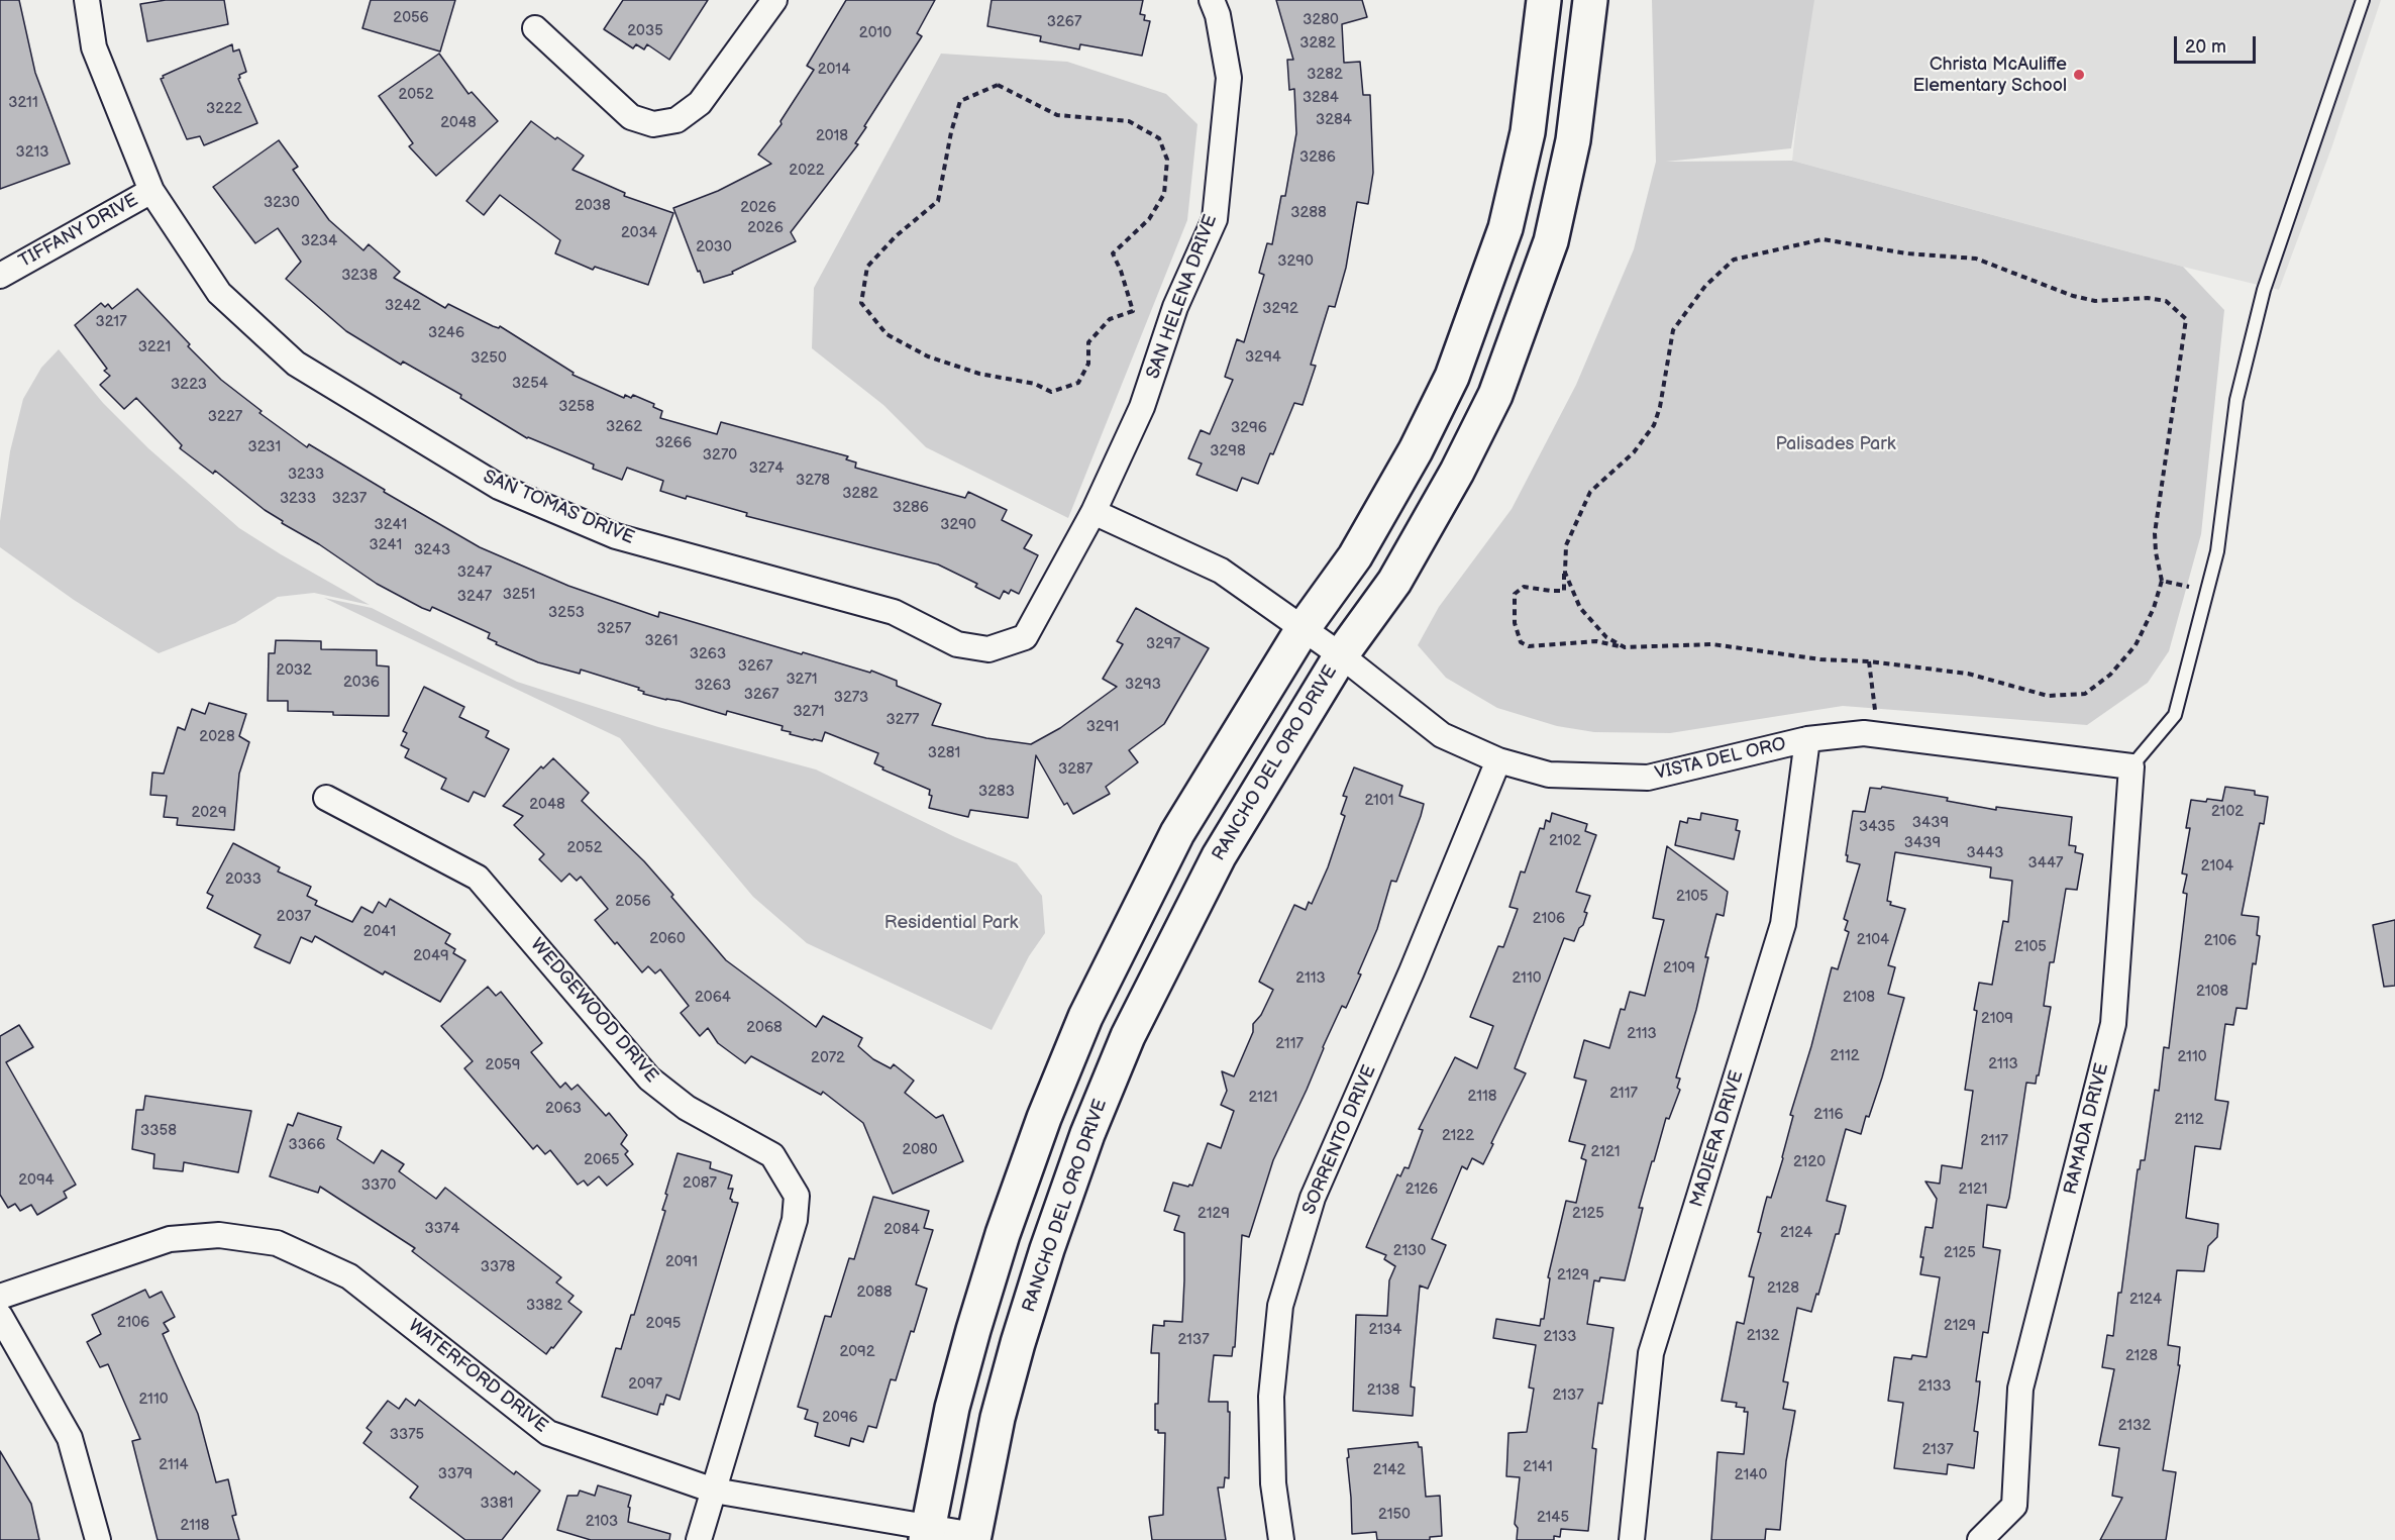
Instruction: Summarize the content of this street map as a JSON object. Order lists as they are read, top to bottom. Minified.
{"streets":{"main road":["RANCHO DEL ORO DRIVE"],"street":["TIFFANY DRIVE","SAN HELENA DRIVE","SAN TOMAS DRIVE","VISTA DEL ORO","WEDGEWOOD DRIVE","RAMADA DRIVE","MADIERA DRIVE","SORRENTO DRIVE","WATERFORD DRIVE"]},"crossings":[["TIFFANY DRIVE","SAN TOMAS DRIVE"],["SAN HELENA DRIVE","SAN TOMAS DRIVE"],["SAN HELENA DRIVE","VISTA DEL ORO"],["SAN TOMAS DRIVE","VISTA DEL ORO"],["VISTA DEL ORO","RANCHO DEL ORO DRIVE"],["VISTA DEL ORO","RAMADA DRIVE"],["VISTA DEL ORO","MADIERA DRIVE"],["VISTA DEL ORO","SORRENTO DRIVE"],["RANCHO DEL ORO DRIVE","WATERFORD DRIVE"],["WEDGEWOOD DRIVE","WATERFORD DRIVE"]],"parks":["Palisades Park","Residential Park"],"places":["Christa McAuliffe Elementary School"],"house_numbers":["2056","3280","3267","2035","2010","3282","2014","3282","2052","3284","3211","3222","3284","2048","2018","3213","3286","2022","3230","2038","2026","3288","2026","2034","3234","2030","3290","3238","3242","3292","3217","3246","3221","3294","3250","3254","3223","3258","3227","3262","3296","3266","3231","3298","3270","3274","3233","3278","3282","3233","3237","3286","3241","3290","3241","3243","3247","3251","3247","3253","3257","3261","3297","3263","3267","2032","3271","2036","3293","3263","3267","3273","3271","3277","3291","2028","3281","3287","3283","2101","2048","2102","2029","3439","3435","2102","3439","2052","3443","3447","2104","2033","2105","2056","2037","2106","2041","2060","2104","2106","2105","2049","2109","2113","2110","2108","2064","2108","2109","2068","2113","2117","2112","2110","2072","2113","2059","2117","2118","2121","2063","2116","2112","3358","2122","2117","3366","2080","2121","2065","2120","2094","2087","3370","2126","2121","2129","2125","3374","2084","2124","2130","2125","2091","3378","2129","2128","2088","2124","3382","2106","2095","2129","2134","2132","2133","2137","2092","2128","2097","2133","2138","2137","2110","2096","2132","3375","2137","2114","2141","2142","3379","2140","3381","2150","2145","2103","2118"],"scale_bar":"20 m"}
